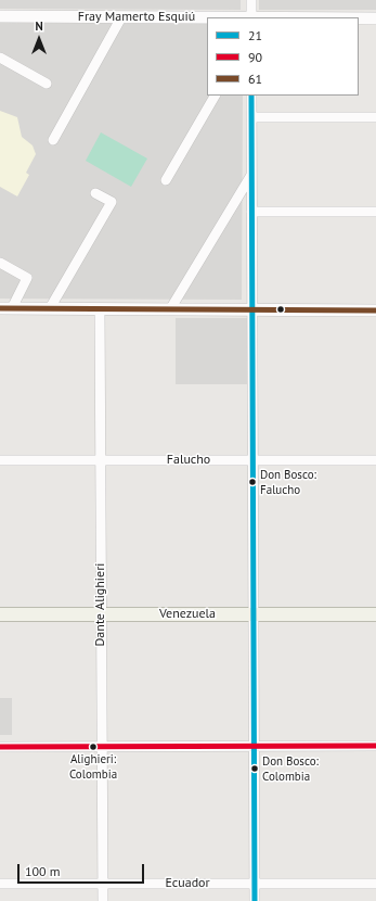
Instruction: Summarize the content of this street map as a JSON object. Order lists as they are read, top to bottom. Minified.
{"streets":{"main road":["Venezuela"],"street":["Fray Mamerto Esquiú","Falucho","Dante Alighieri","Ecuador"]},"crossings":[["Falucho","Dante Alighieri"],["Dante Alighieri","Venezuela"],["Dante Alighieri","Ecuador"]],"places":["Don Bosco: Falucho","Alighieri: Colombia","Don Bosco: Colombia"],"lines":["transit line 21","transit line 61","transit line 90"],"legend":["21","90","61"],"scale_bar":"100 m","north":"top"}
